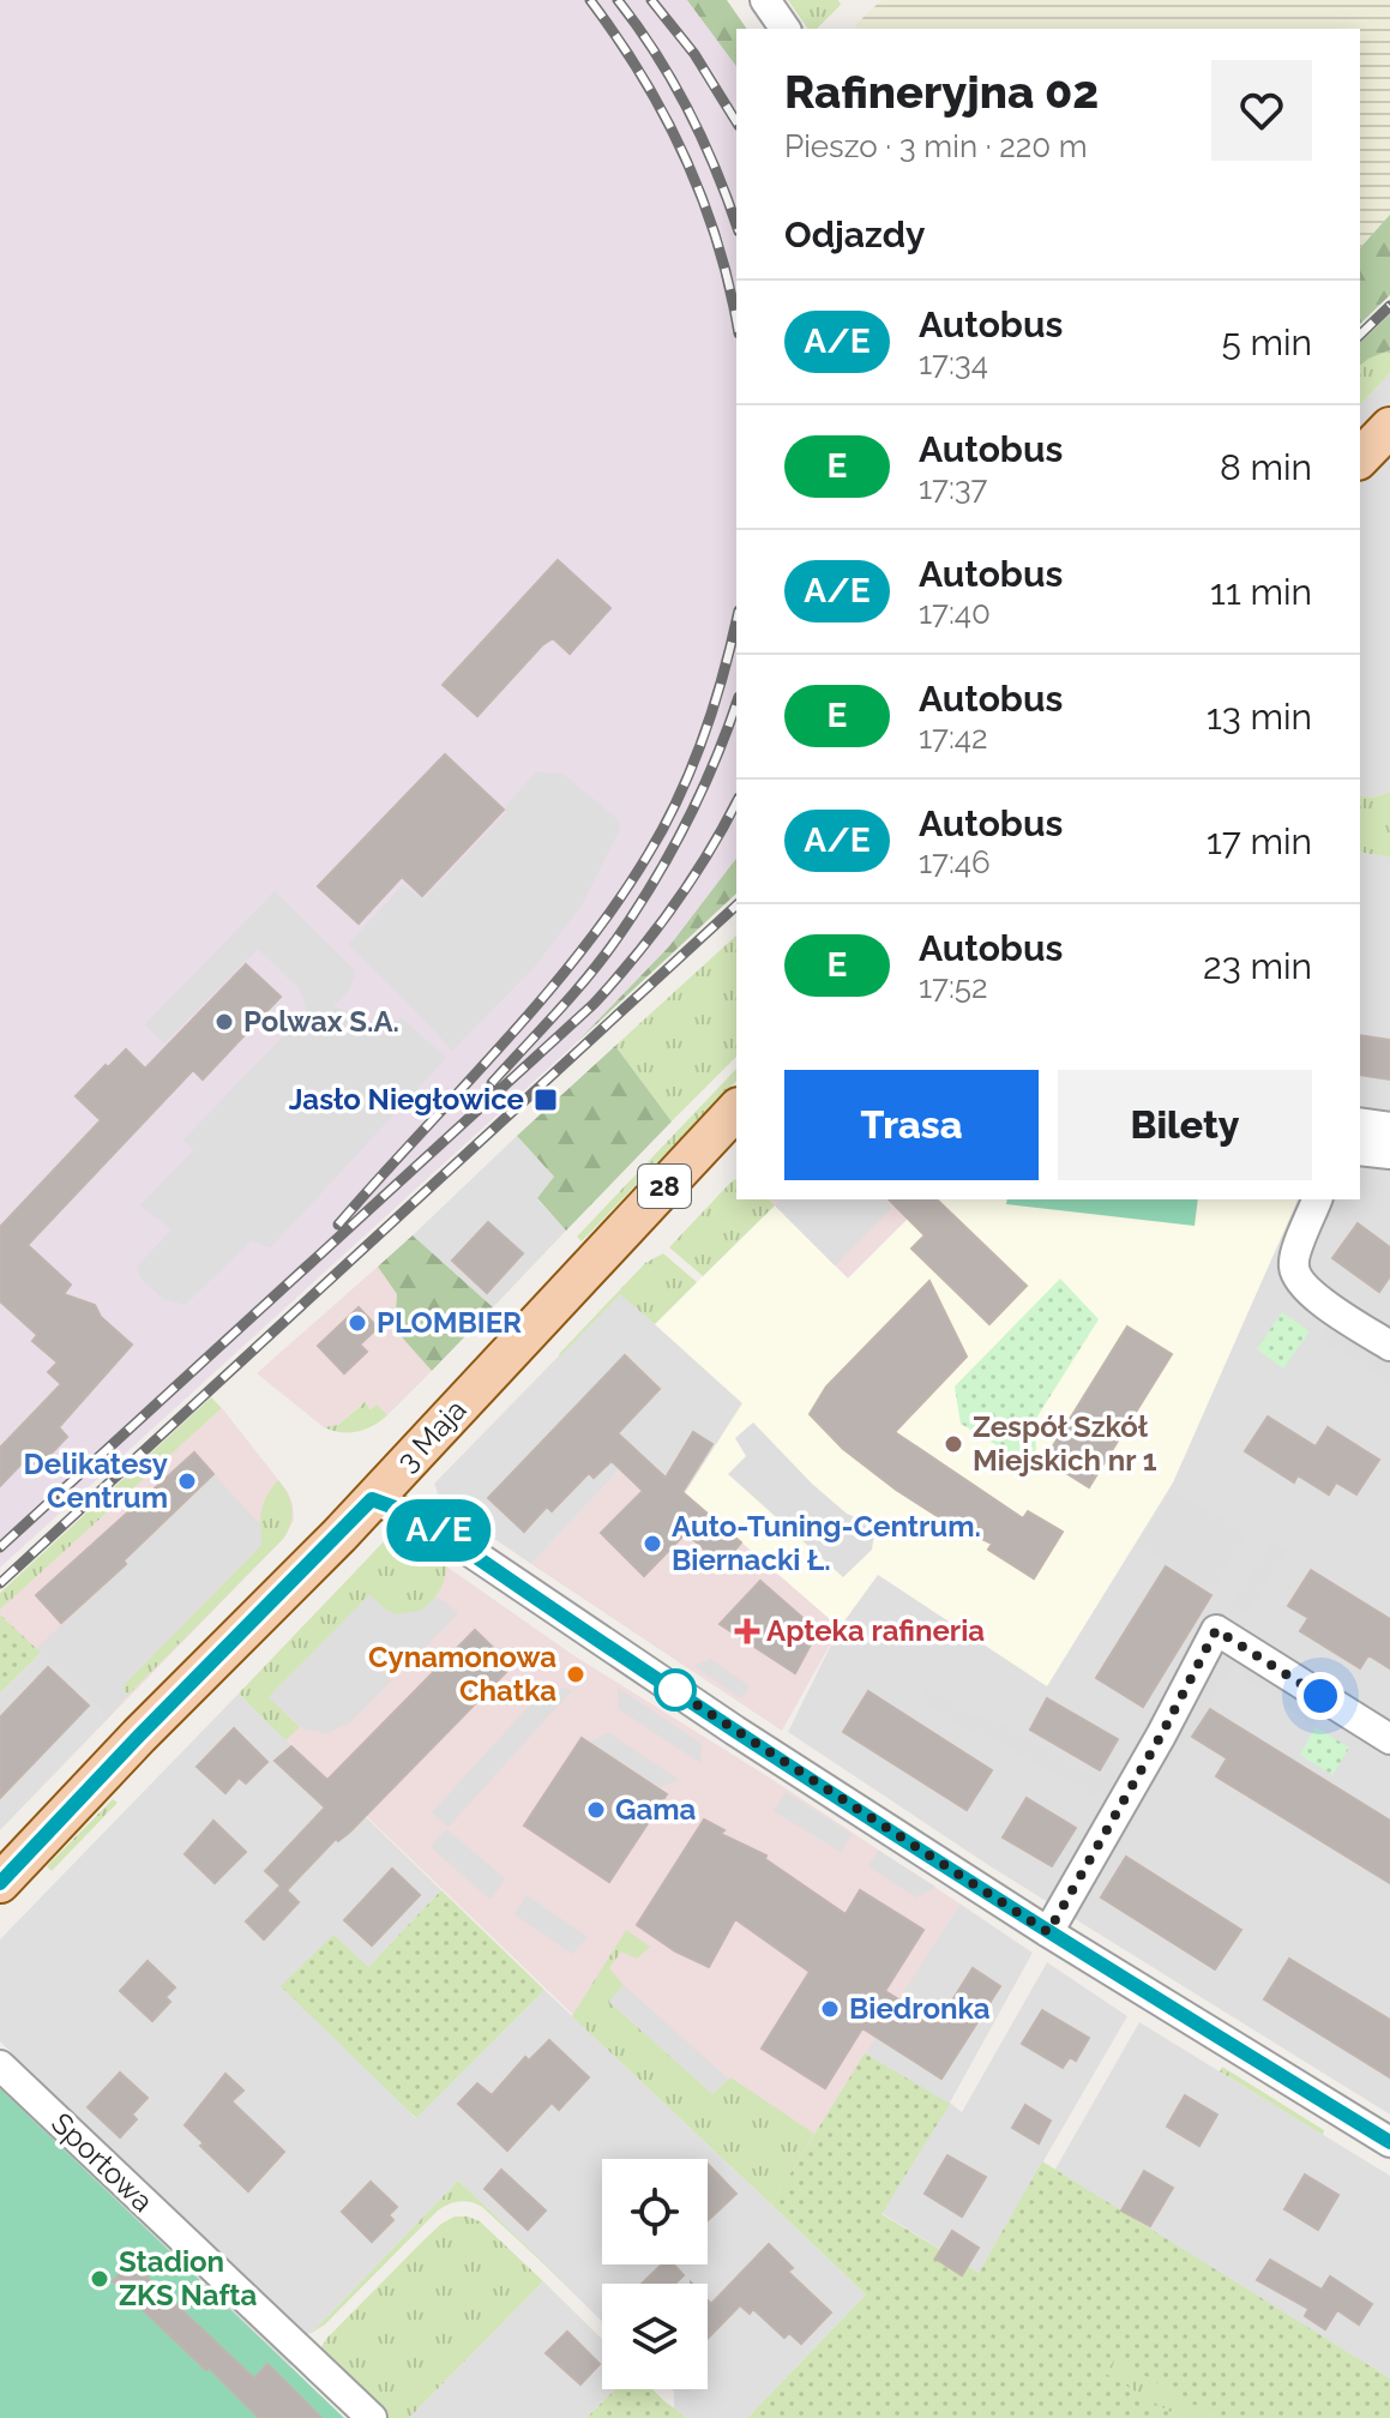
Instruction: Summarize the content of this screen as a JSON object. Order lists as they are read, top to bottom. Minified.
{"streets":{"main road":["28","3 Maja"],"street":["Sportowa"]},"places":{"other":["Polwax S.A.","PLOMBIER","Zespół Szkół Miejskich nr 1","Delikatesy Centrum","Auto-Tuning-Centrum. Biernacki Ł.","Cynamonowa Chatka","Gama","Biedronka","Stadion ZKS Nafta"],"transit":["Jasło Niegłowice"],"health":["Apteka rafineria"]},"lines":["bus line A/E"],"page":{"on_map":"A/E","heading":[["Rafineryjna 02","Pieszo · 3 min · 220 m"],"Odjazdy"],"list":[{"mark":"A/E","name":"Autobus","note":"17:34","value":"5 min"},{"mark":"E","name":"Autobus","note":"17:37","value":"8 min"},{"mark":"A/E","name":"Autobus","note":"17:40","value":"11 min"},{"mark":"E","name":"Autobus","note":"17:42","value":"13 min"},{"mark":"A/E","name":"Autobus","note":"17:46","value":"17 min"},{"mark":"E","name":"Autobus","note":"17:52","value":"23 min"}],"buttons":["Trasa","Bilety"]}}
